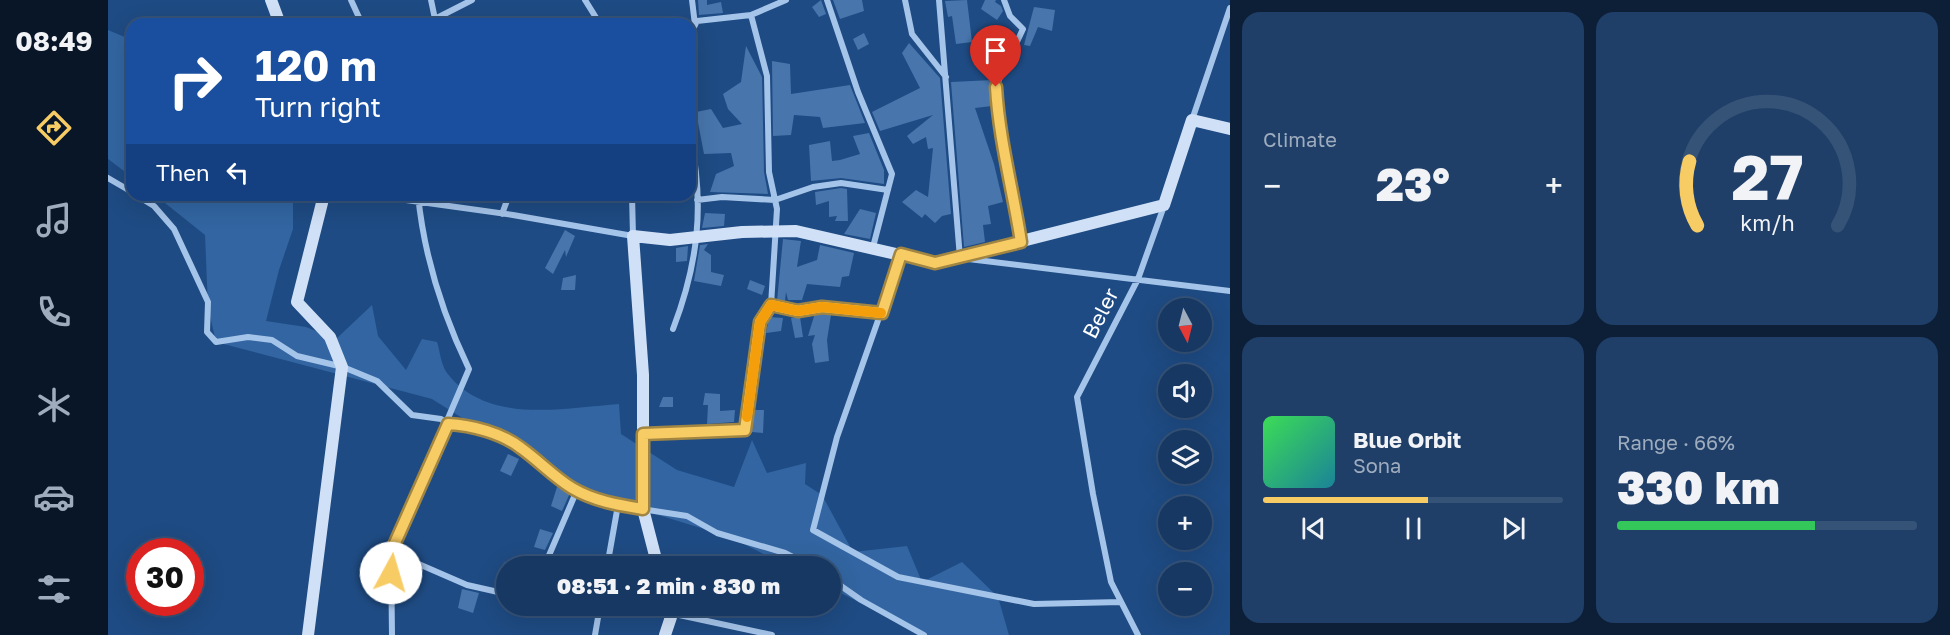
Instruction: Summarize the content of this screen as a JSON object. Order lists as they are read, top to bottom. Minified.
{"streets":{"main road":["Beler"]},"north":"bottom","page":{"tabs":"08:49","tile":["Climate",["Range · 66%","330 km"]],"turn":["120 m","Turn right"],"then":"Then","heat":["−","23°","+"],"map_buttons":["+","−"],"song":["Blue Orbit","Sona"],"limit":"30","trip":"08:51 · 2 min · 830 m","gauge":["27","km/h"]}}
